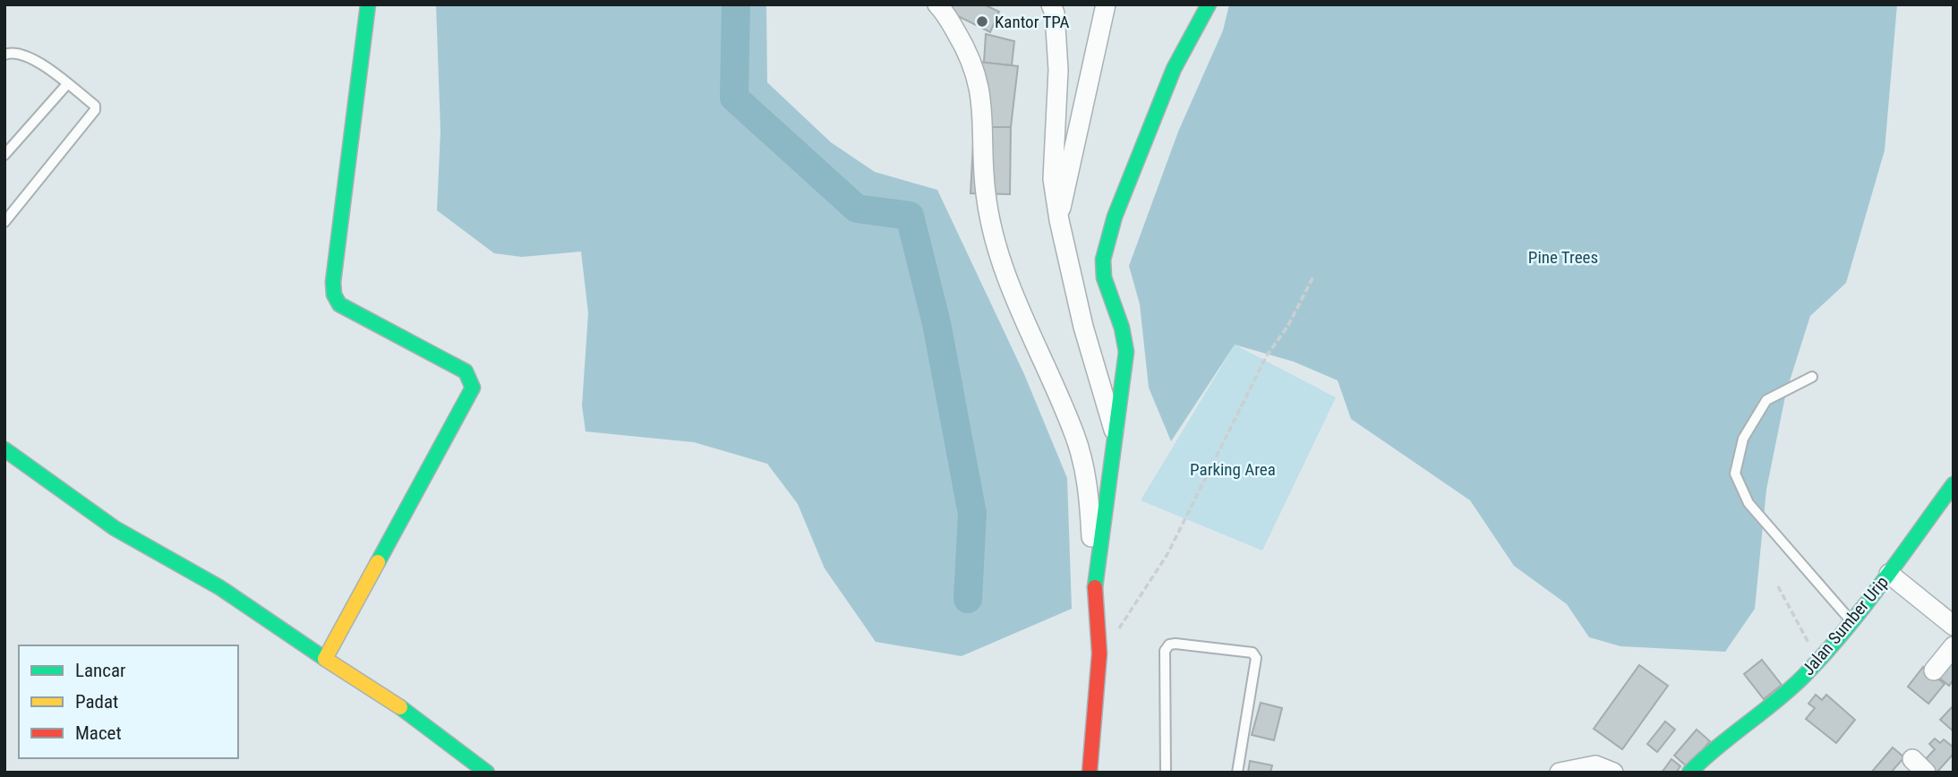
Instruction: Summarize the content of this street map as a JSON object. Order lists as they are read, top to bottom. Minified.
{"streets":{"street":["Jalan Sumber Urip"]},"parks":["Pine Trees","Parking Area"],"places":["Kantor TPA"],"legend":["Lancar","Padat","Macet"]}
